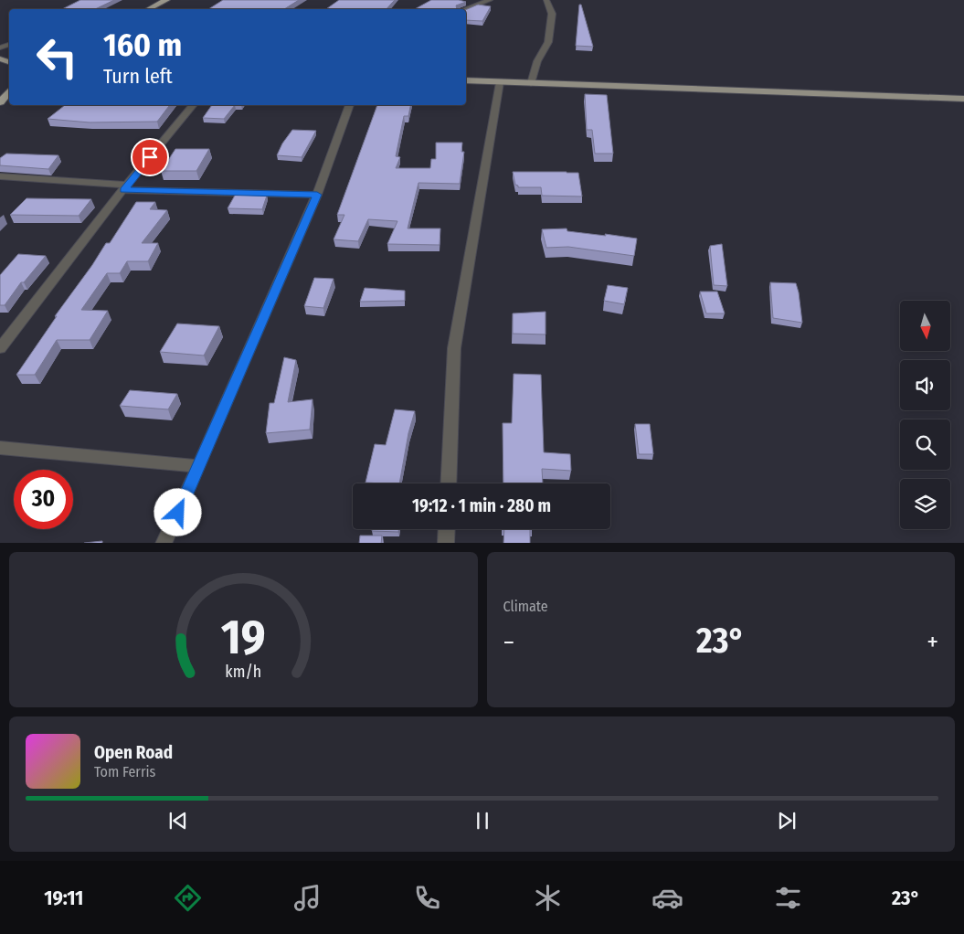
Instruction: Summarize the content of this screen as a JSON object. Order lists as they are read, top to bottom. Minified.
{"north":"bottom","page":{"turn":["160 m","Turn left"],"limit":"30","trip":"19:12 · 1 min · 280 m","tile":"Climate","heat":["−","23°","+"],"song":["Open Road","Tom Ferris"],"tabs":["19:11","23°"],"gauge":["19","km/h"]}}
